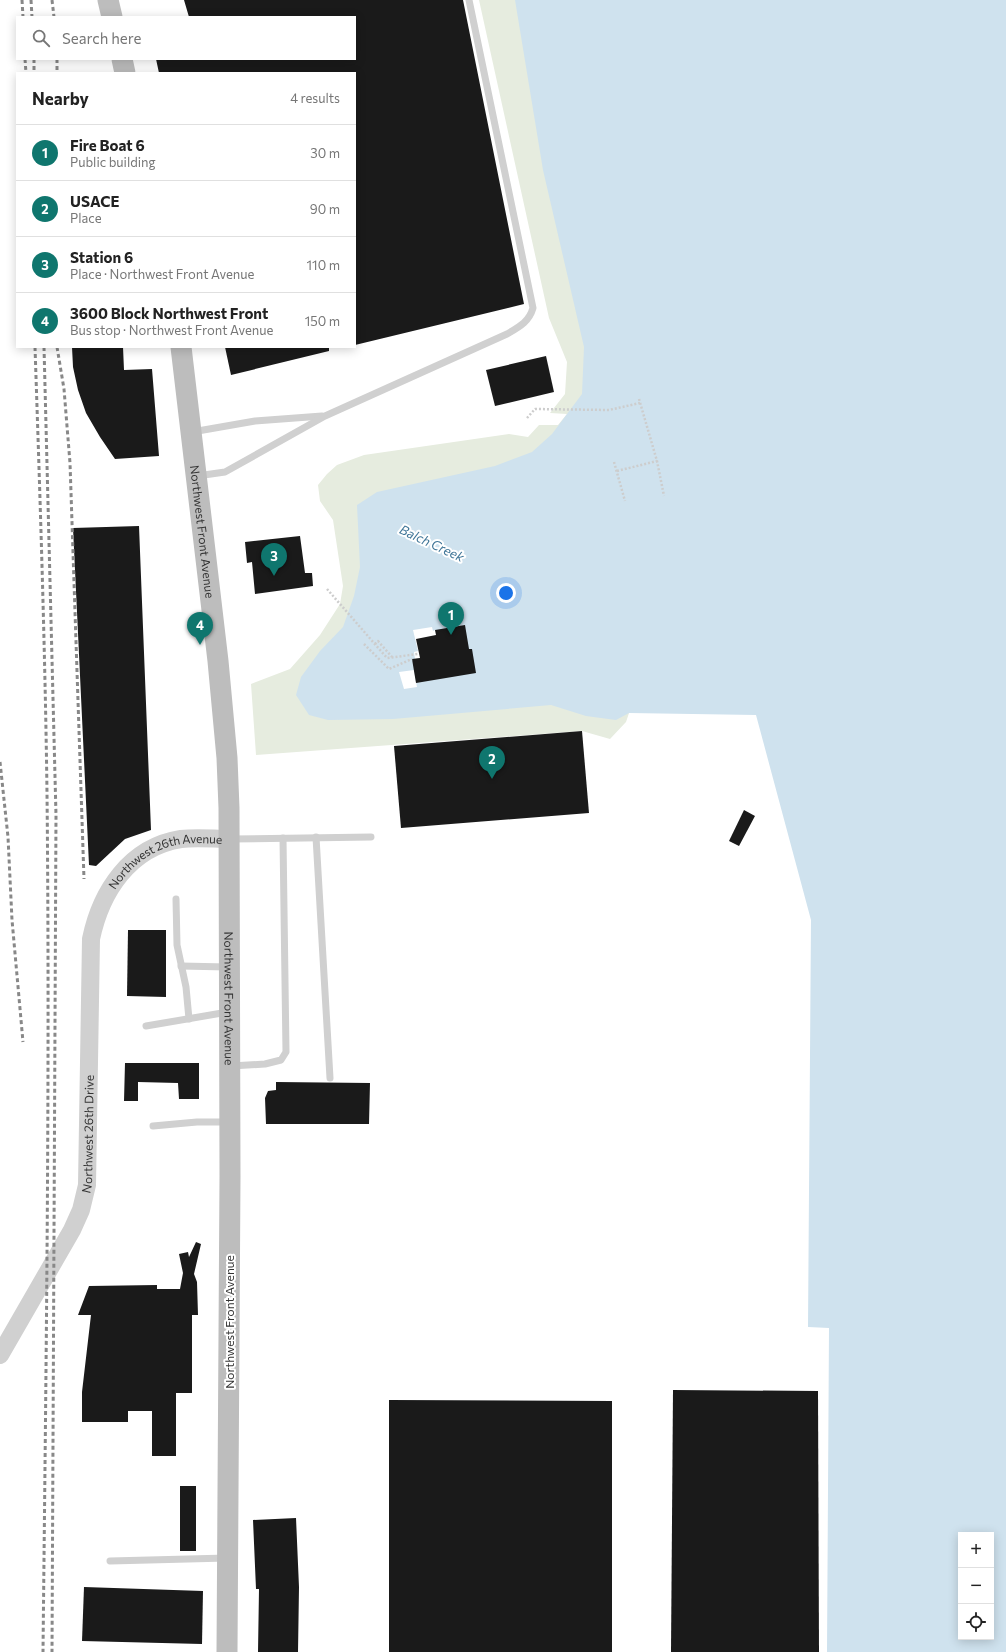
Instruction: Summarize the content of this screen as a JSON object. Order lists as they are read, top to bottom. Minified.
{"streets":{"main road":["Northwest Front Avenue"],"street":["Northwest 26th Avenue","Northwest 26th Drive"]},"crossings":[["Northwest Front Avenue","Northwest 26th Avenue"],["Northwest 26th Avenue","Northwest 26th Drive"]],"water":["Balch Creek"],"page":{"search":"Search here","heading":["Nearby","4 results"],"list":[{"mark":"1","name":"Fire Boat 6","note":"Public building","value":"30 m"},{"mark":"2","name":"USACE","note":"Place","value":"90 m"},{"mark":"3","name":"Station 6","note":"Place · Northwest Front Avenue","value":"110 m"},{"mark":"4","name":"3600 Block Northwest Front","note":"Bus stop · Northwest Front Avenue","value":"150 m"}],"pins":["3","1","4","2"],"map_buttons":["+","−"]}}
